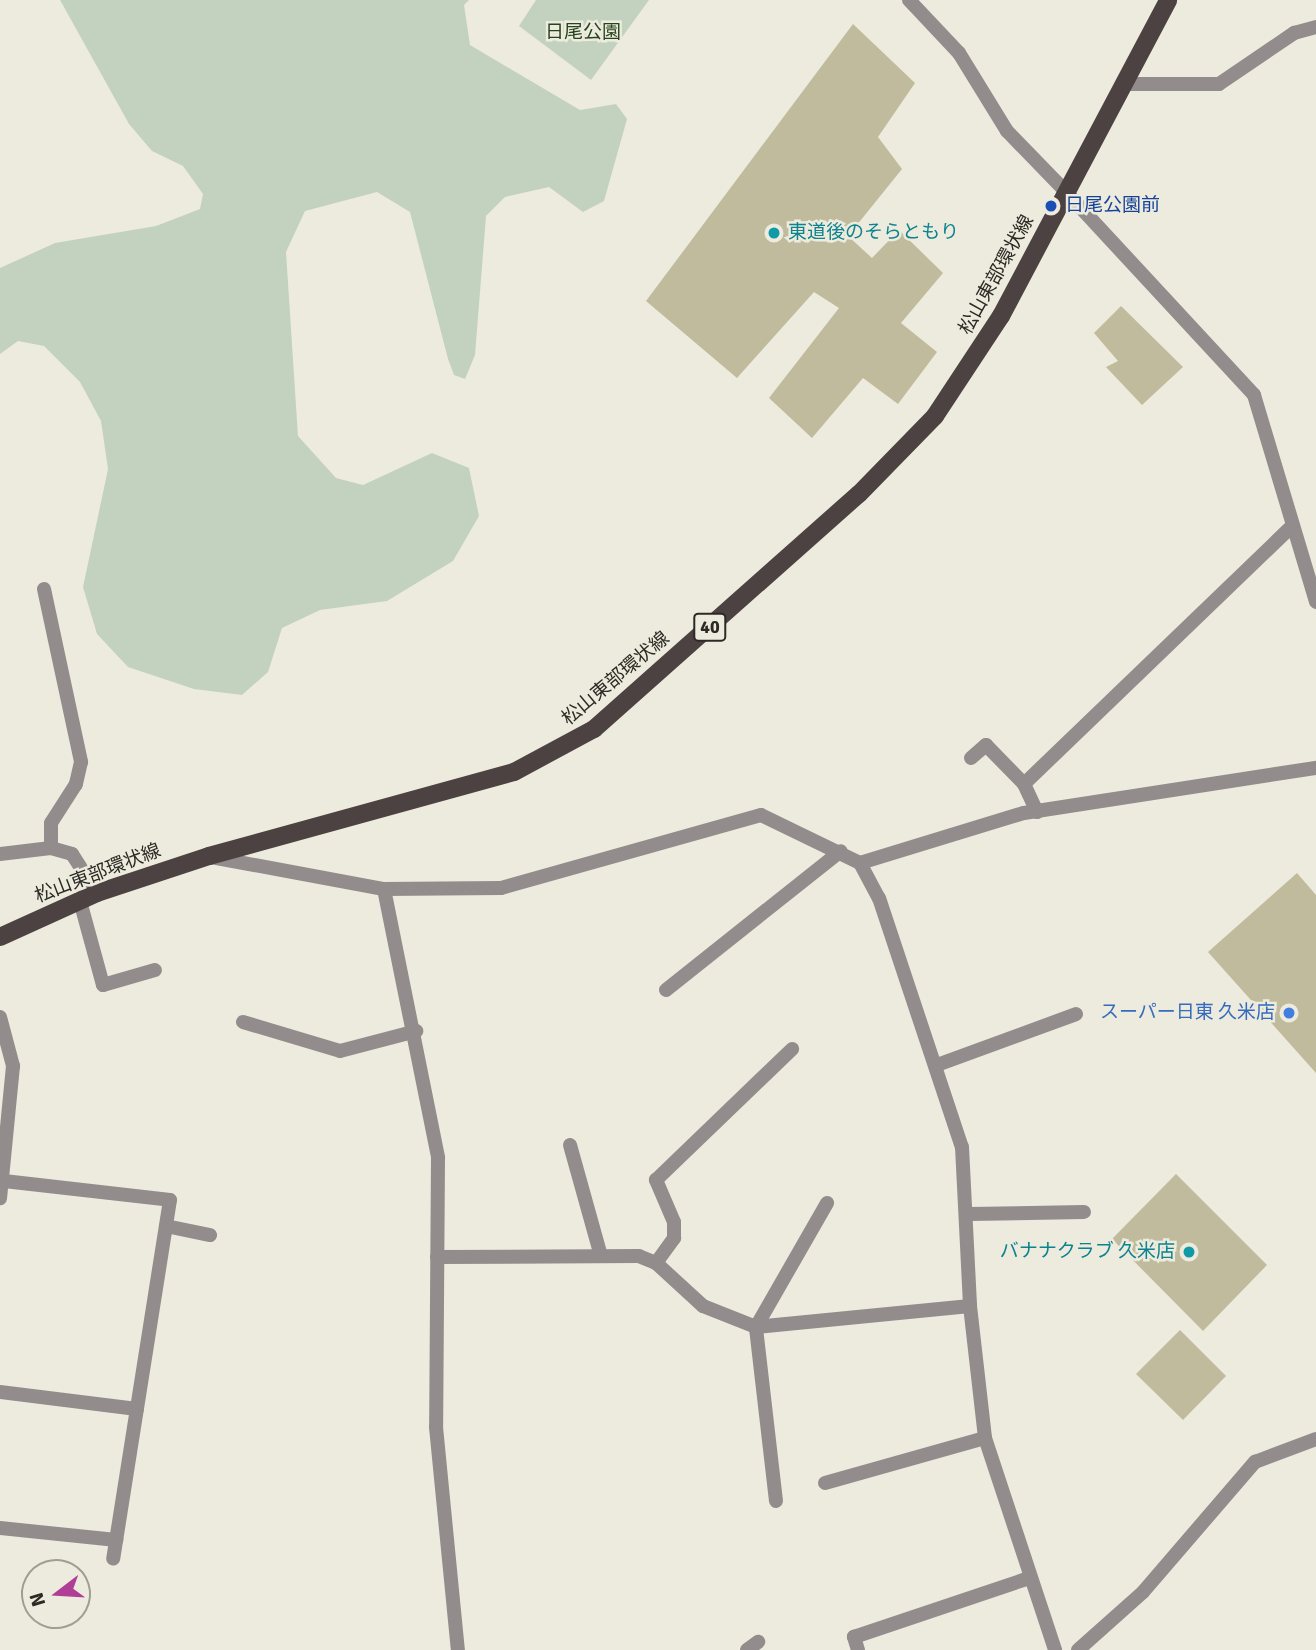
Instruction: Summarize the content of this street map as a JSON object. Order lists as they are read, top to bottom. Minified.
{"streets":{"main road":["松山東部環状線","40"]},"parks":["日尾公園"],"places":["日尾公園前","東道後のそらともり","スーパー日東 久米店","バナナクラブ 久米店"],"north":"left"}
